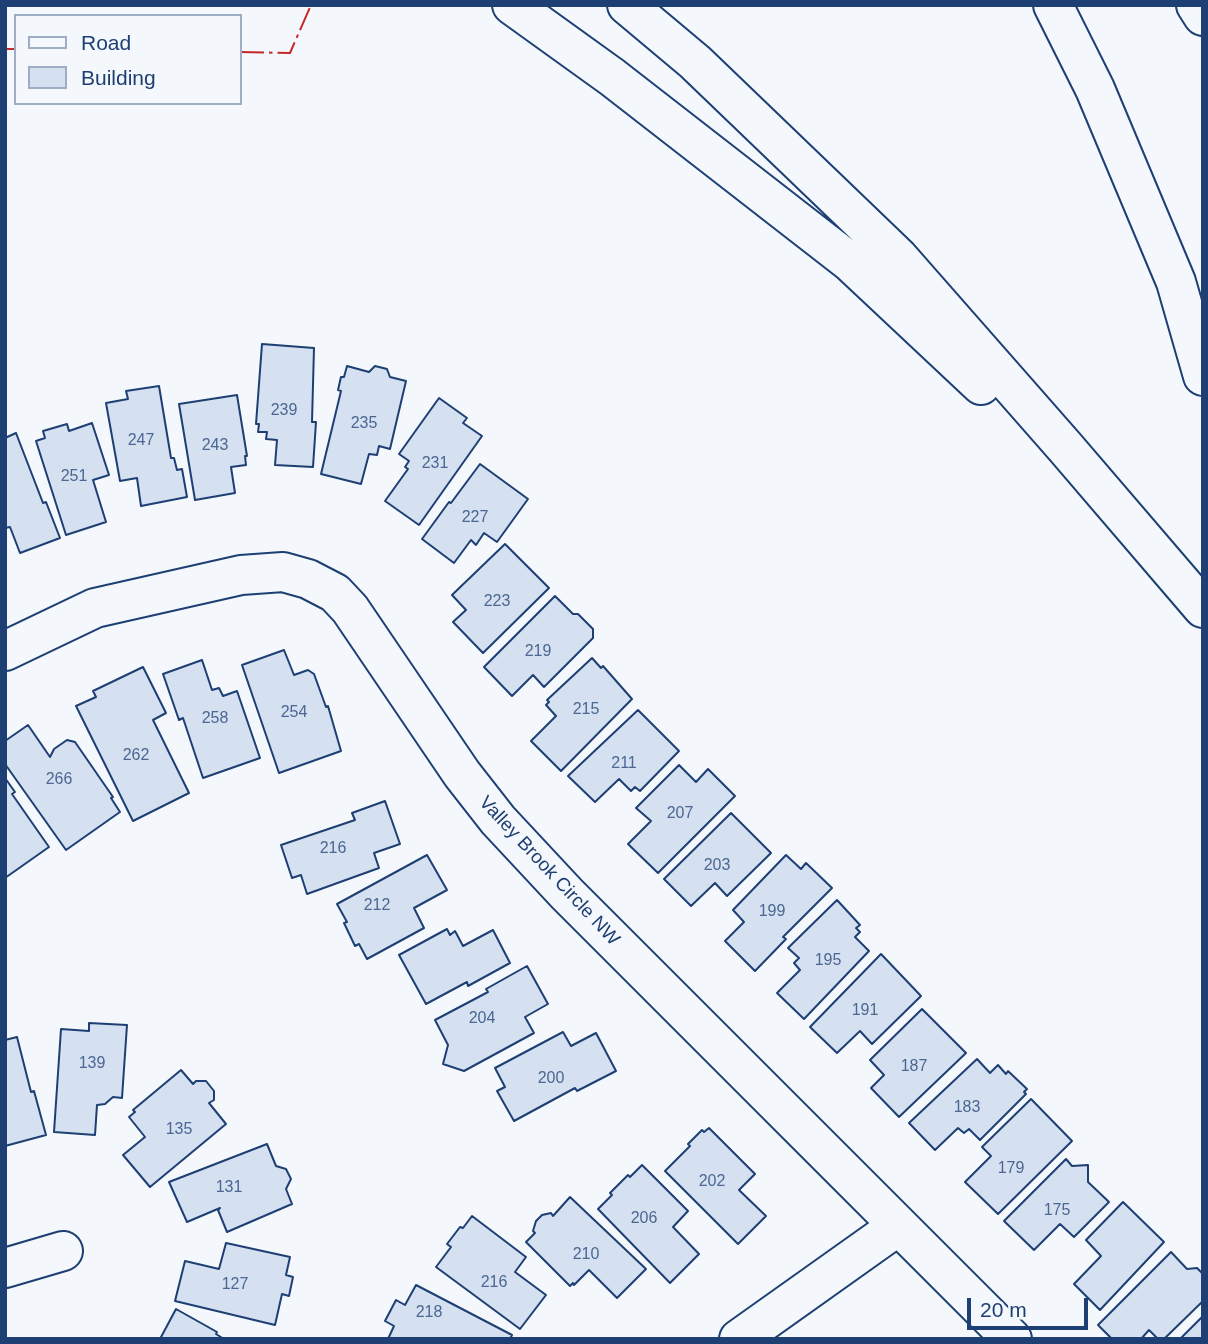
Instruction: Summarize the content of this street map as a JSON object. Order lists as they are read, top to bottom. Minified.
{"streets":{"main road":["Valley Brook Circle NW"]},"house_numbers":["239","235","247","243","231","251","227","223","219","215","254","258","262","211","266","207","216","203","212","199","195","191","204","139","187","200","183","135","179","202","131","175","206","210","216","127","218"],"legend":["Road","Building"],"scale_bar":"20 m"}
